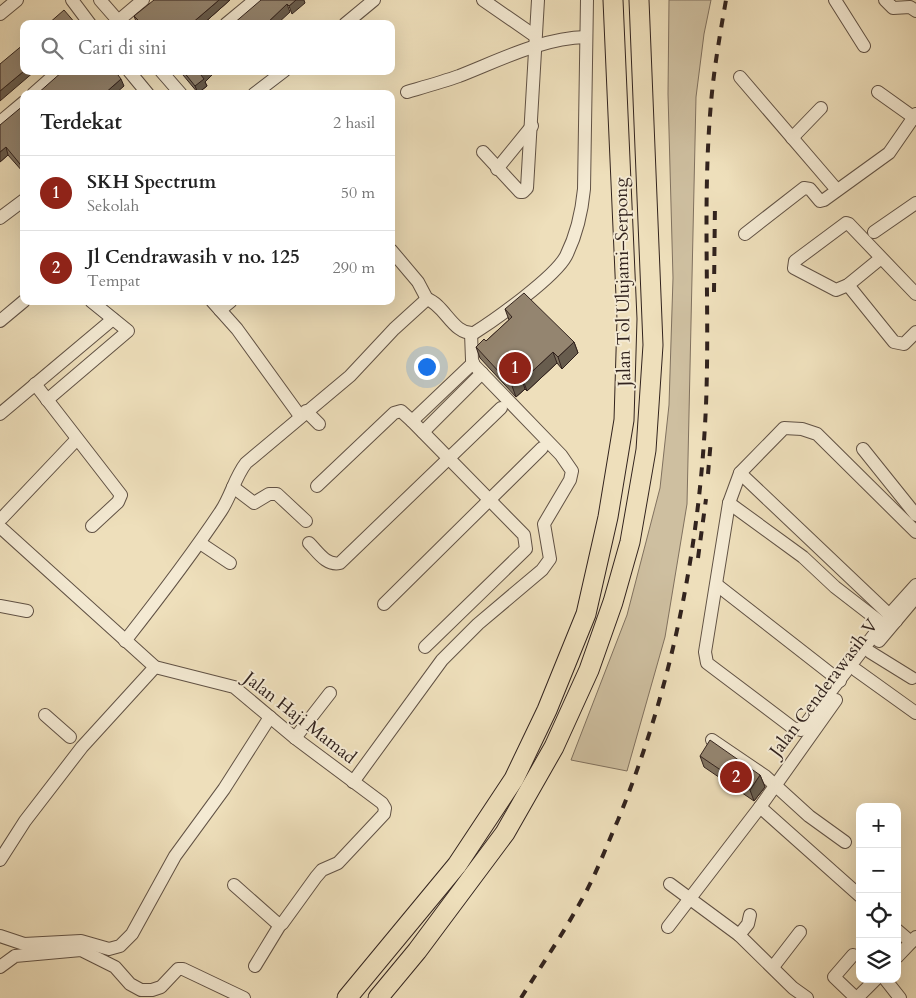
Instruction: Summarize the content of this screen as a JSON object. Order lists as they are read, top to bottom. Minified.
{"streets":{"highway":["Jalan Tol Ulujami–Serpong"],"street":["Jalan Cenderawasih V","Jalan Haji Mamad"]},"page":{"search":"Cari di sini","heading":["Terdekat","2 hasil"],"list":[{"mark":"1","name":"SKH Spectrum","note":"Sekolah","value":"50 m"},{"mark":"2","name":"Jl Cendrawasih v no. 125","note":"Tempat","value":"290 m"}],"pins":["1","2"],"map_buttons":["+","−"]}}
